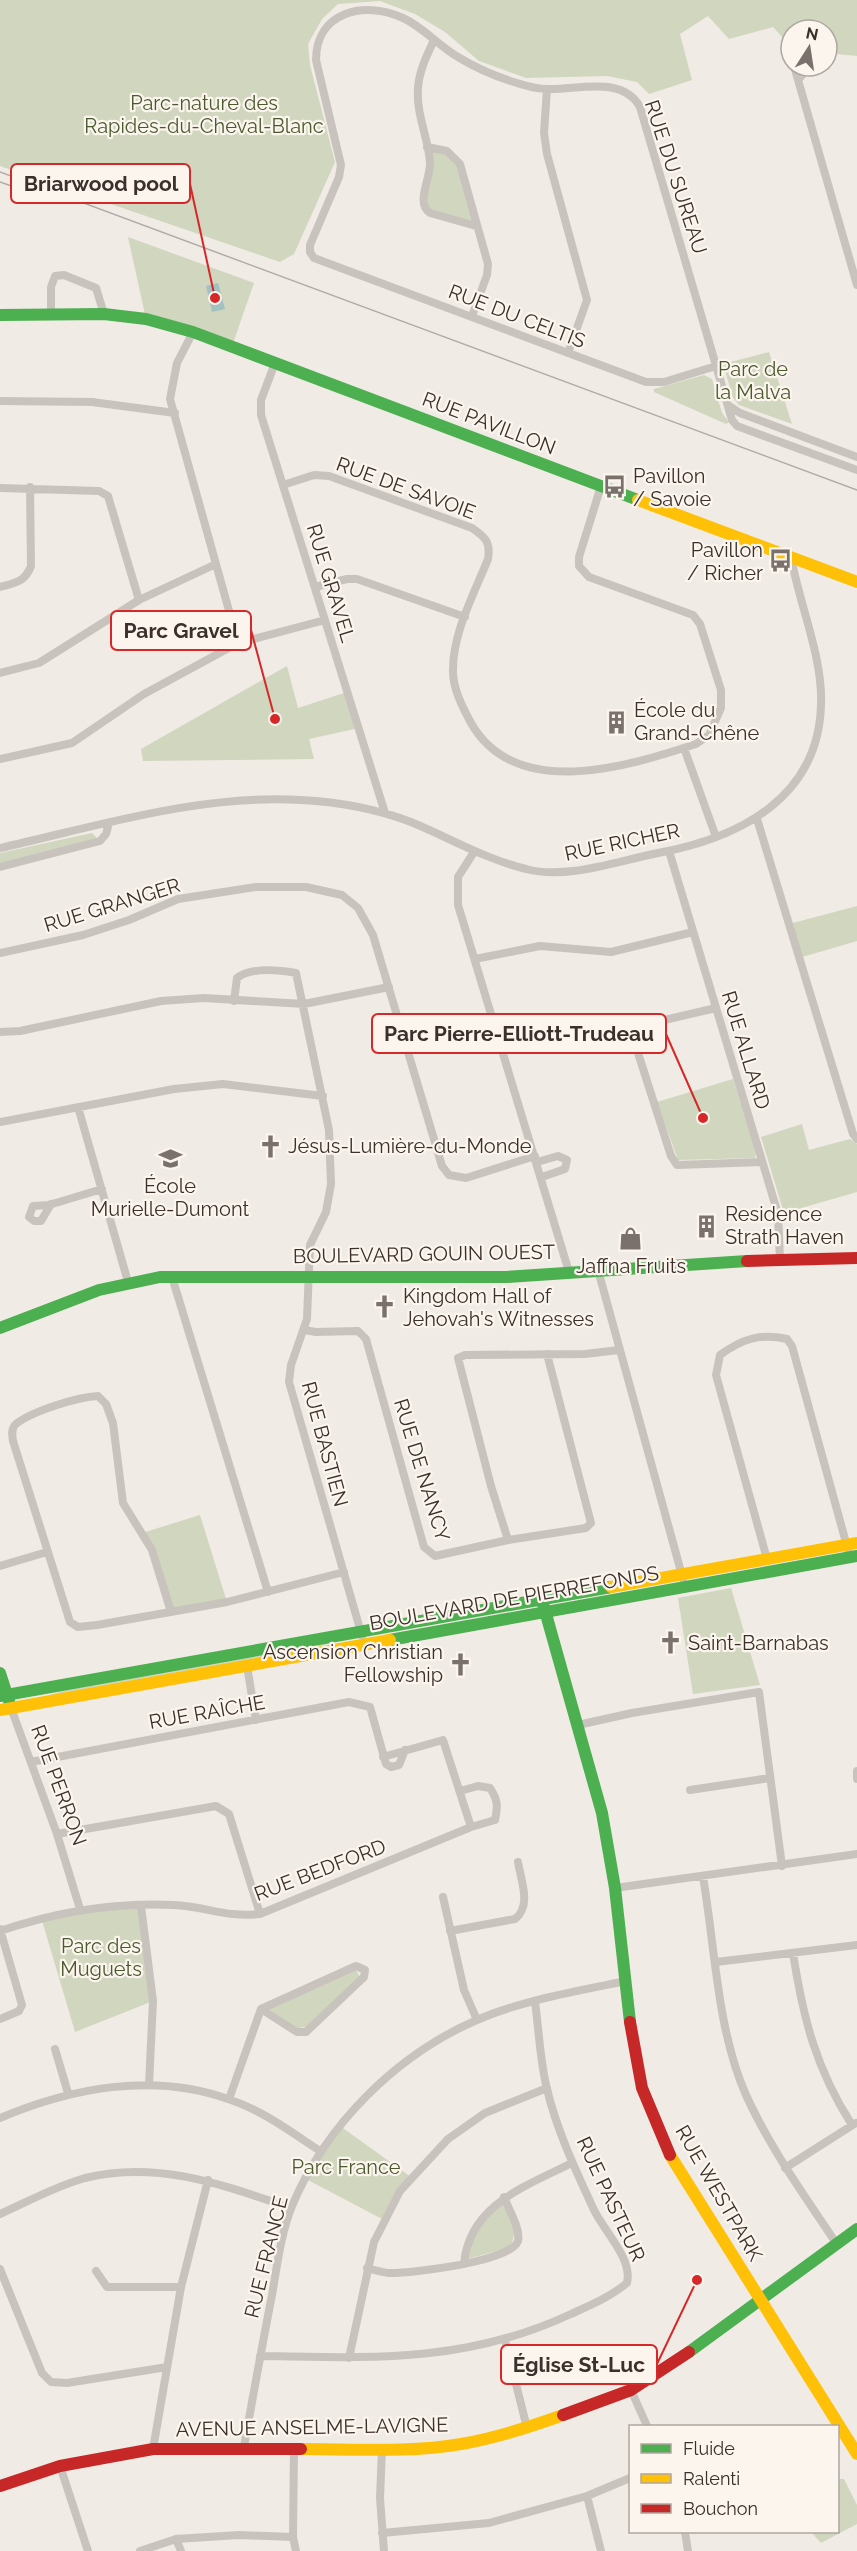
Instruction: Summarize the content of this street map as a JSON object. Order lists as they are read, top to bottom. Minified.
{"streets":{"street":["RUE DU SUREAU","RUE DU CELTIS","RUE PAVILLON","RUE DE SAVOIE","RUE GRAVEL","RUE RICHER","RUE GRANGER","RUE ALLARD","BOULEVARD GOUIN OUEST","RUE BASTIEN","RUE DE NANCY","BOULEVARD DE PIERREFONDS","RUE RAÎCHE","RUE PERRON","RUE BEDFORD","RUE WESTPARK","RUE PASTEUR","RUE FRANCE","AVENUE ANSELME-LAVIGNE"]},"crossings":[["RUE DU SUREAU","RUE DU CELTIS"],["RUE PAVILLON","RUE DE SAVOIE"],["RUE PAVILLON","RUE GRAVEL"],["RUE PAVILLON","RUE RICHER"],["RUE DE SAVOIE","RUE GRAVEL"],["RUE GRAVEL","RUE RICHER"],["RUE RICHER","RUE ALLARD"],["RUE ALLARD","BOULEVARD GOUIN OUEST"],["BOULEVARD GOUIN OUEST","RUE BASTIEN"],["RUE BASTIEN","RUE DE NANCY"],["RUE BASTIEN","BOULEVARD DE PIERREFONDS"],["BOULEVARD DE PIERREFONDS","RUE PERRON"],["BOULEVARD DE PIERREFONDS","RUE WESTPARK"],["RUE RAÎCHE","RUE PERRON"],["RUE RAÎCHE","RUE BEDFORD"],["RUE PERRON","RUE BEDFORD"],["RUE WESTPARK","RUE FRANCE"],["RUE WESTPARK","AVENUE ANSELME-LAVIGNE"],["RUE PASTEUR","RUE FRANCE"],["RUE FRANCE","AVENUE ANSELME-LAVIGNE"]],"parks":["Parc-nature des Rapides-du-Cheval-Blanc","Parc de la Malva","Parc des Muguets","Parc France"],"places":{"other":["Briarwood pool","Parc Gravel","Parc Pierre-Elliott-Trudeau","Église St-Luc"],"bus stop":["Pavillon / Savoie","Pavillon / Richer"],"building":["École du Grand-Chêne","Residence Strath Haven"],"church":["Jésus-Lumière-du-Monde","Kingdom Hall of Jehovah's Witnesses","Saint-Barnabas","Ascension Christian Fellowship"],"school or university":["École Murielle-Dumont"],"shop":["Jaffna Fruits"]},"legend":["Fluide","Ralenti","Bouchon"],"north":"top"}
